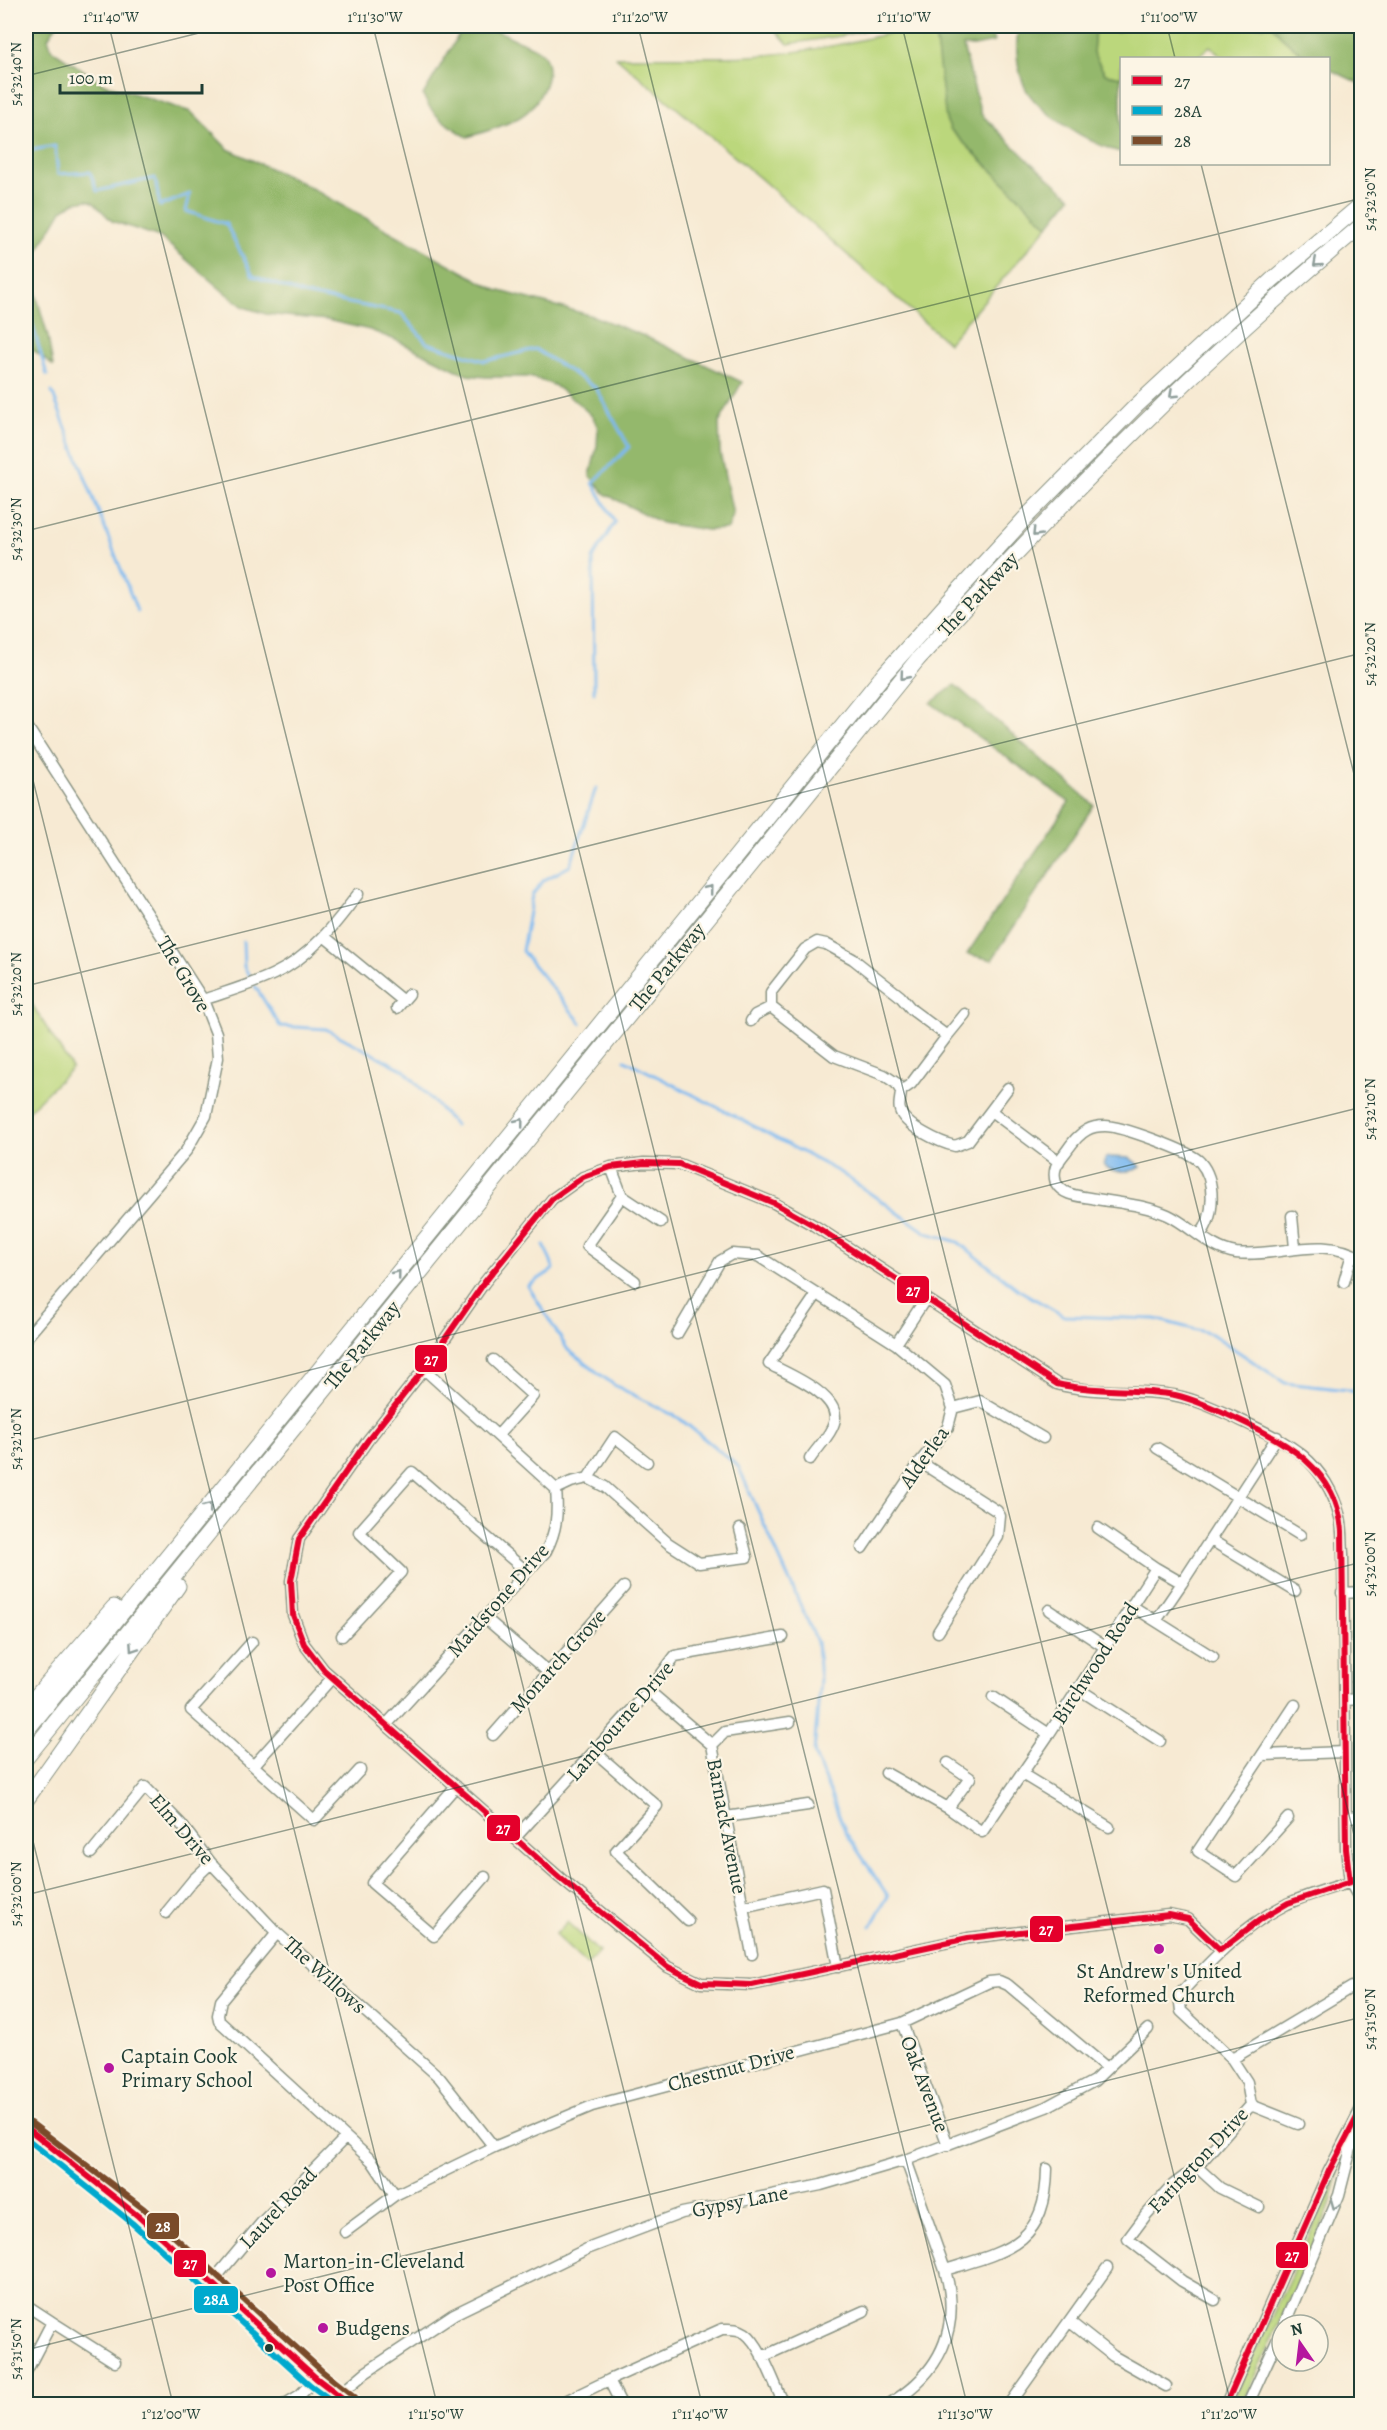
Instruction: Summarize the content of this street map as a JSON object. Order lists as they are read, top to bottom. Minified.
{"streets":{"highway":["The Parkway"],"street":["The Grove","Alderlea","Maidstone Drive","Monarch Grove","Birchwood Road","Lambourne Drive","Barnack Avenue","Elm Drive","The Willows","Chestnut Drive","Oak Avenue","Farington Drive","Gypsy Lane","Laurel Road"]},"crossings":[["Lambourne Drive","Barnack Avenue"],["Elm Drive","The Willows"],["The Willows","Chestnut Drive"],["The Willows","Laurel Road"],["Chestnut Drive","Oak Avenue"],["Chestnut Drive","Gypsy Lane"],["Oak Avenue","Gypsy Lane"]],"places":["St Andrew's United Reformed Church","Captain Cook Primary School","Marton-in-Cleveland Post Office","Budgens"],"lines":["transit line 27","transit line 28","transit line 28A"],"legend":["27","28A","28"],"scale_bar":"100 m","north":"top","coordinates":["1°11'40\"W","1°11'30\"W","1°11'20\"W","1°11'10\"W","1°11'00\"W","54°32'40\"N","54°32'30\"N","54°32'20\"N","54°32'10\"N","54°32'00\"N","54°31'50\"N","1°12'00\"W","1°11'50\"W"]}
